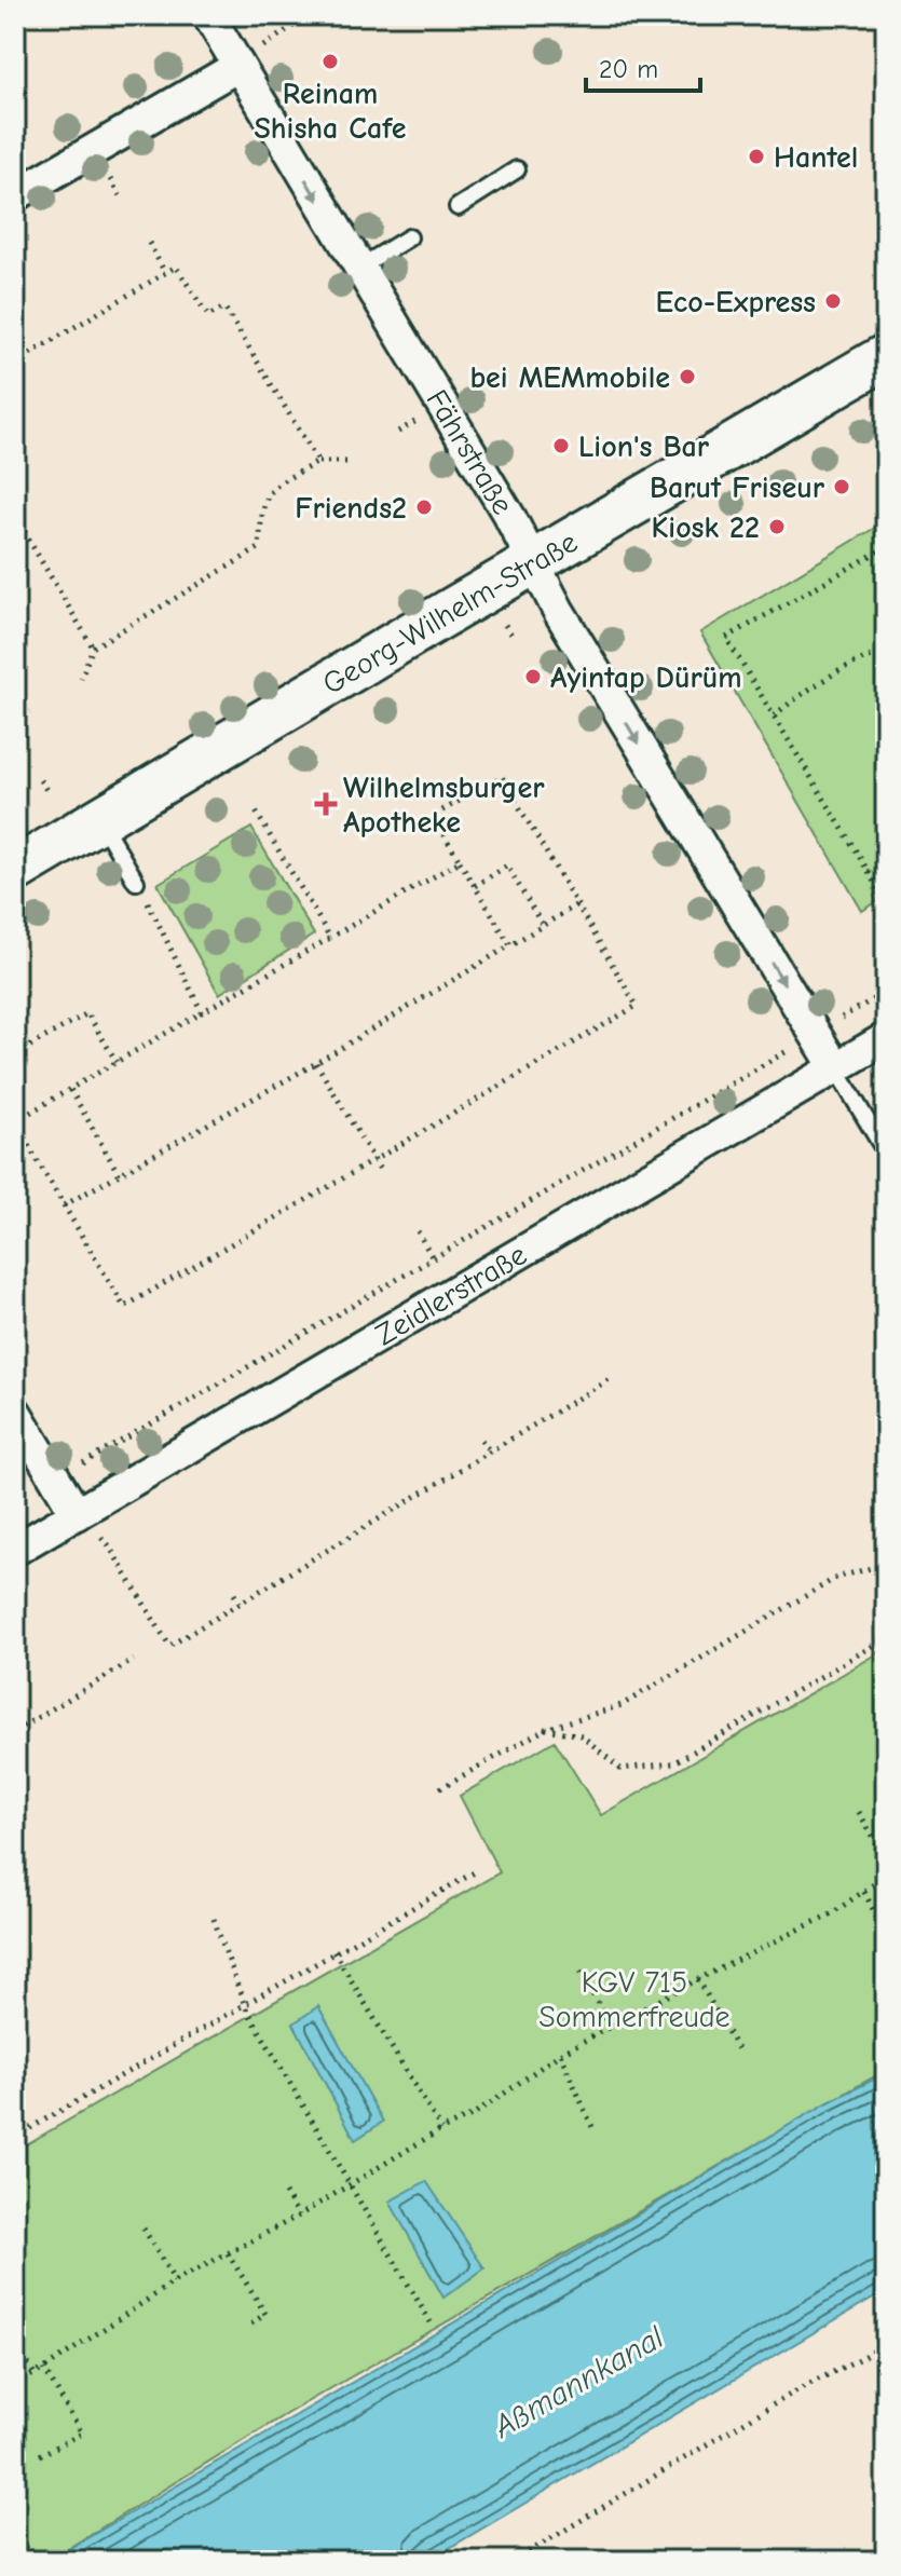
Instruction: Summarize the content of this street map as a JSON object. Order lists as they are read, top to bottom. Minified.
{"streets":{"street":["Fährstraße","Georg-Wilhelm-Straße","Zeidlerstraße"]},"crossings":[["Fährstraße","Georg-Wilhelm-Straße"],["Fährstraße","Zeidlerstraße"]],"one_way":["Fährstraße"],"water":["Aßmannkanal"],"parks":["KGV 715 Sommerfreude"],"places":{"other":["Reinam Shisha Cafe","Hantel","Eco-Express","bei MEMmobile","Lion's Bar","Barut Friseur","Friends2","Kiosk 22","Ayintap Dürüm"],"health":["Wilhelmsburger Apotheke"]},"scale_bar":"20 m"}
